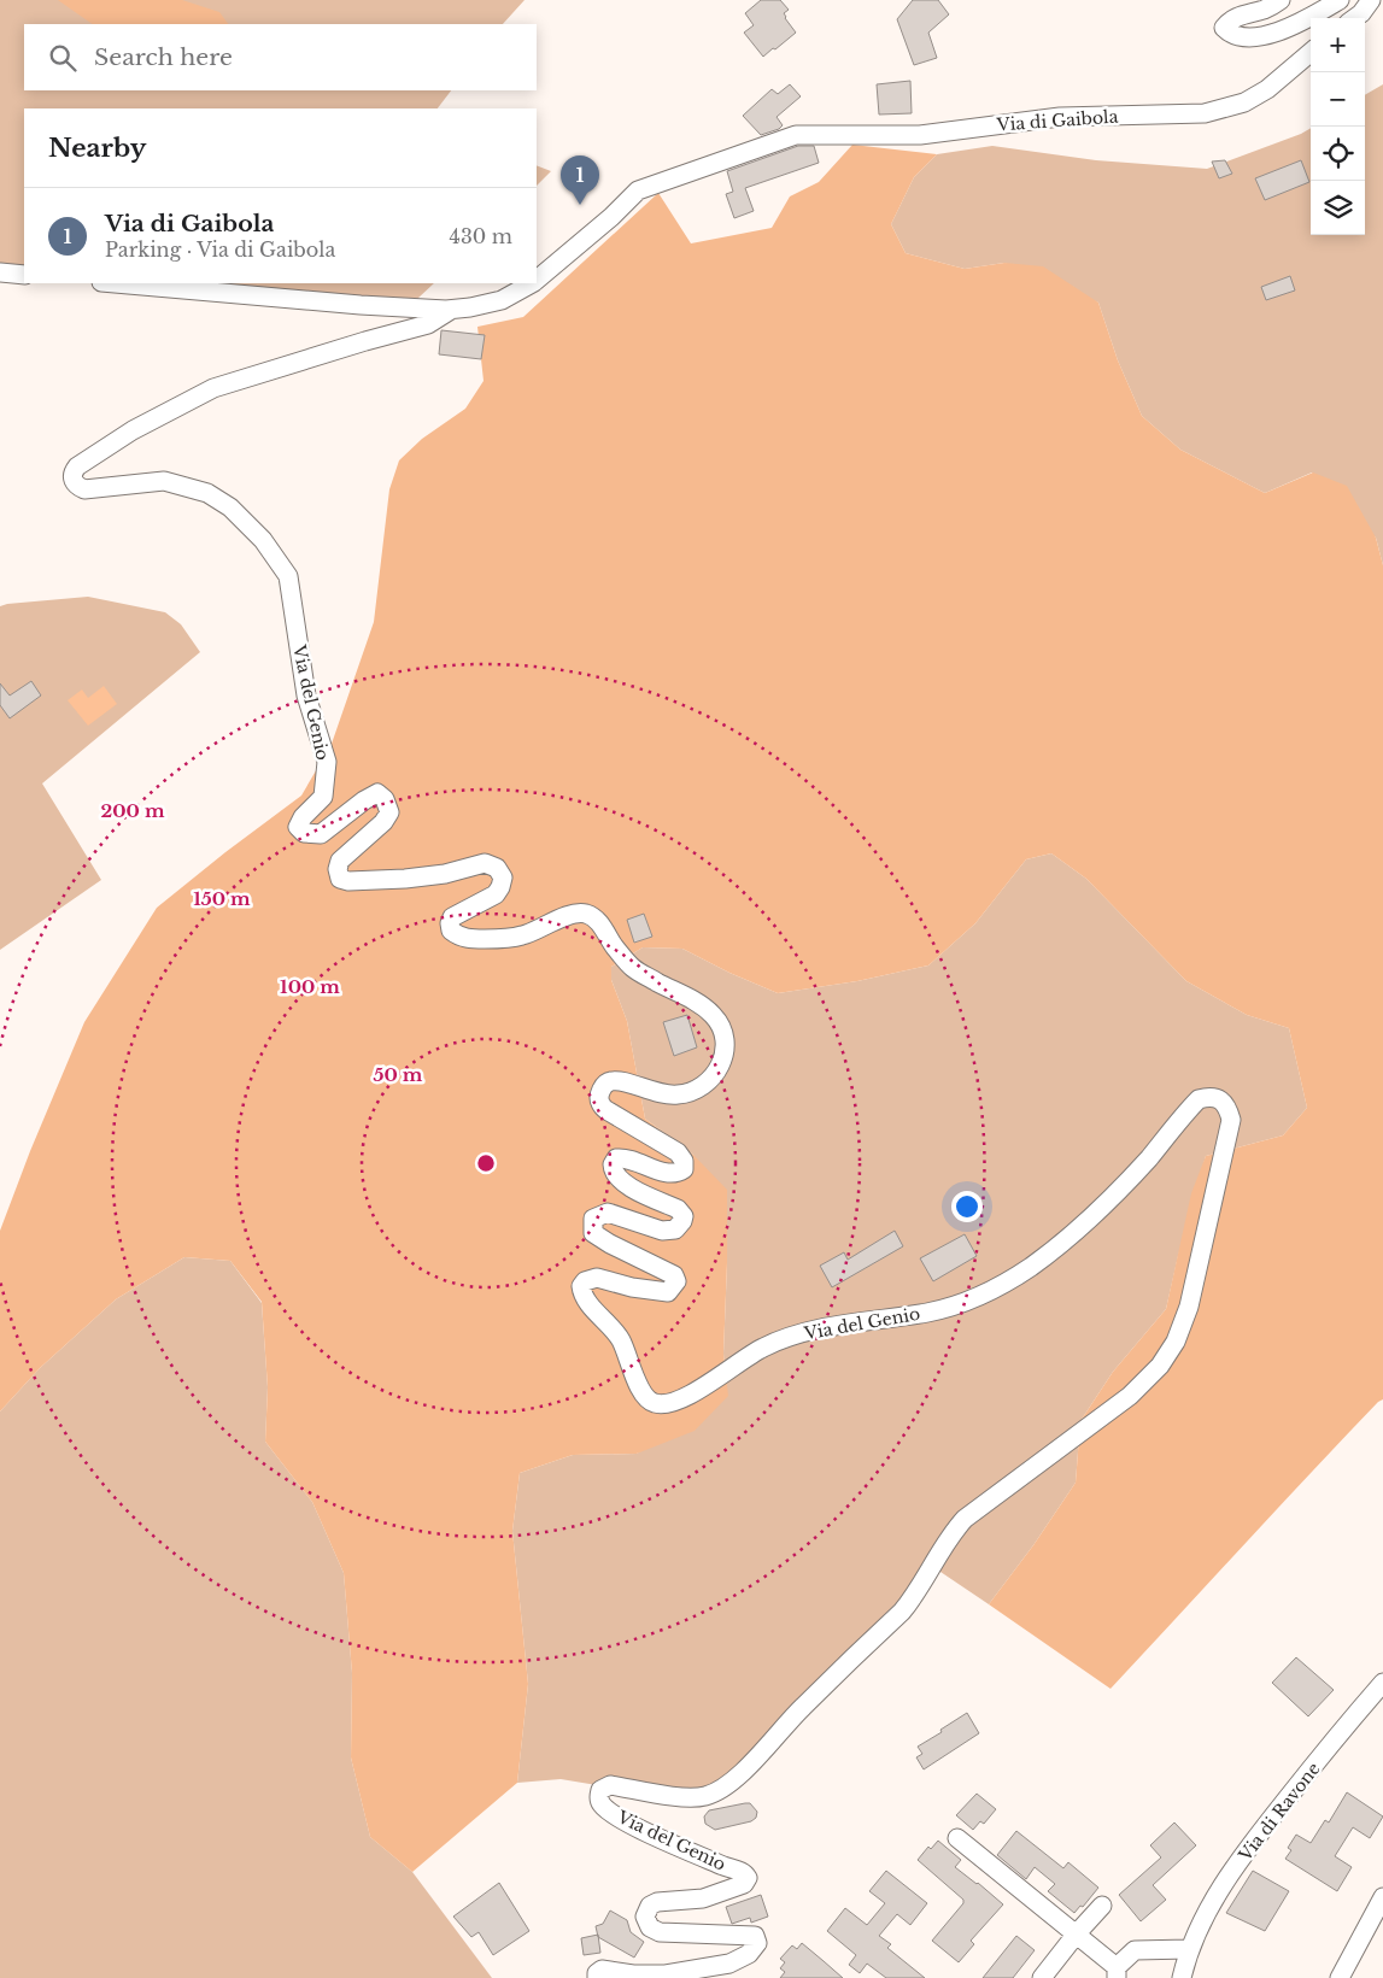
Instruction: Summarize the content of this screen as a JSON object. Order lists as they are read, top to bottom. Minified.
{"streets":{"street":["Via di Gaibola","Via del Genio","Via di Ravone"]},"crossings":[["Via di Gaibola","Via del Genio"]],"page":{"map_buttons":["+","−"],"search":"Search here","heading":"Nearby","pins":"1","list":[{"mark":"1","name":"Via di Gaibola","note":"Parking · Via di Gaibola","value":"430 m"}]},"rings":["200 m","150 m","100 m","50 m"]}
